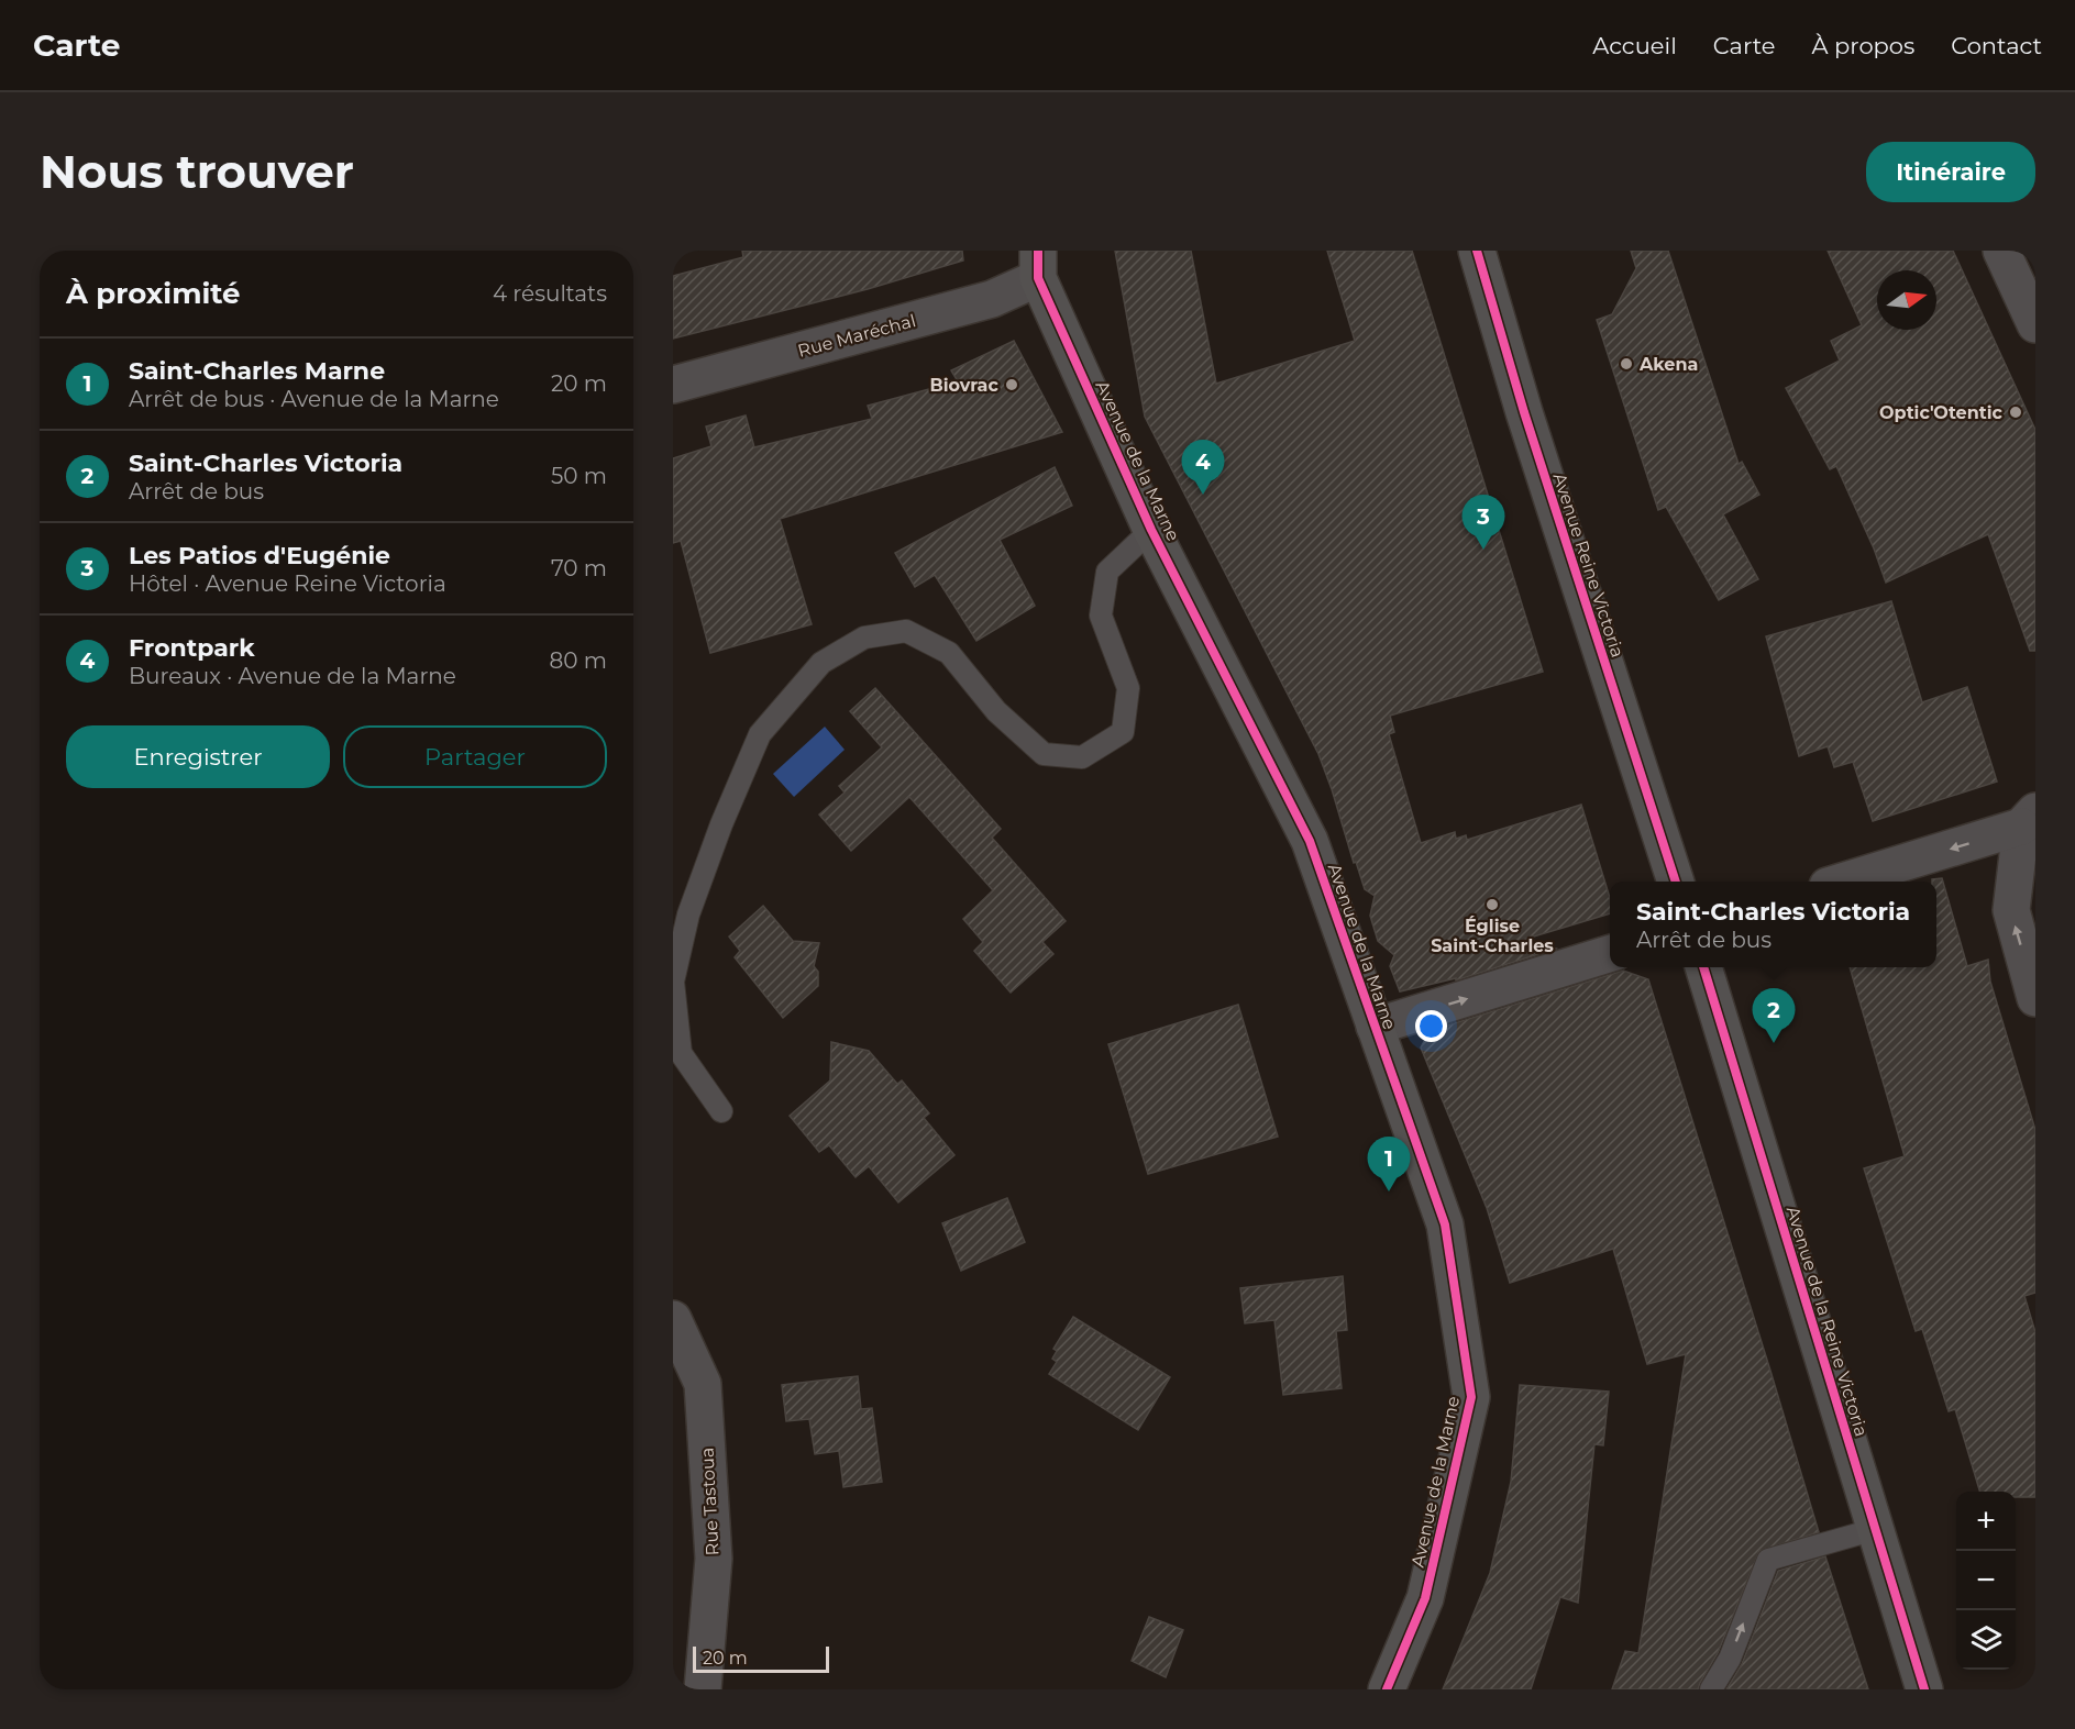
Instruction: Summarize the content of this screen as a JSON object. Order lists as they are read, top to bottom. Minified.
{"streets":{"main road":["Avenue de la Marne","Avenue Reine Victoria","Avenue de la Reine Victoria"],"street":["Rue Maréchal","Rue Tastoua"]},"crossings":[["Rue Maréchal","Avenue de la Marne"]],"places":["Akena","Biovrac","Optic'Otentic","Église Saint-Charles"],"scale_bar":"20 m","north":"right","page":{"header":"Carte","nav":["Accueil","Carte","À propos","Contact"],"buttons":["Itinéraire",["Enregistrer","Partager"]],"title":"Nous trouver","heading":["À proximité","4 résultats"],"list":[{"mark":"1","name":"Saint-Charles Marne","note":"Arrêt de bus · Avenue de la Marne","value":"20 m"},{"mark":"2","name":"Saint-Charles Victoria","note":"Arrêt de bus","value":"50 m"},{"mark":"3","name":"Les Patios d'Eugénie","note":"Hôtel · Avenue Reine Victoria","value":"70 m"},{"mark":"4","name":"Frontpark","note":"Bureaux · Avenue de la Marne","value":"80 m"}],"pins":["4","3","2","1"],"popup":["Saint-Charles Victoria","Arrêt de bus"],"map_buttons":["+","−"],"scale":"20 m"}}
